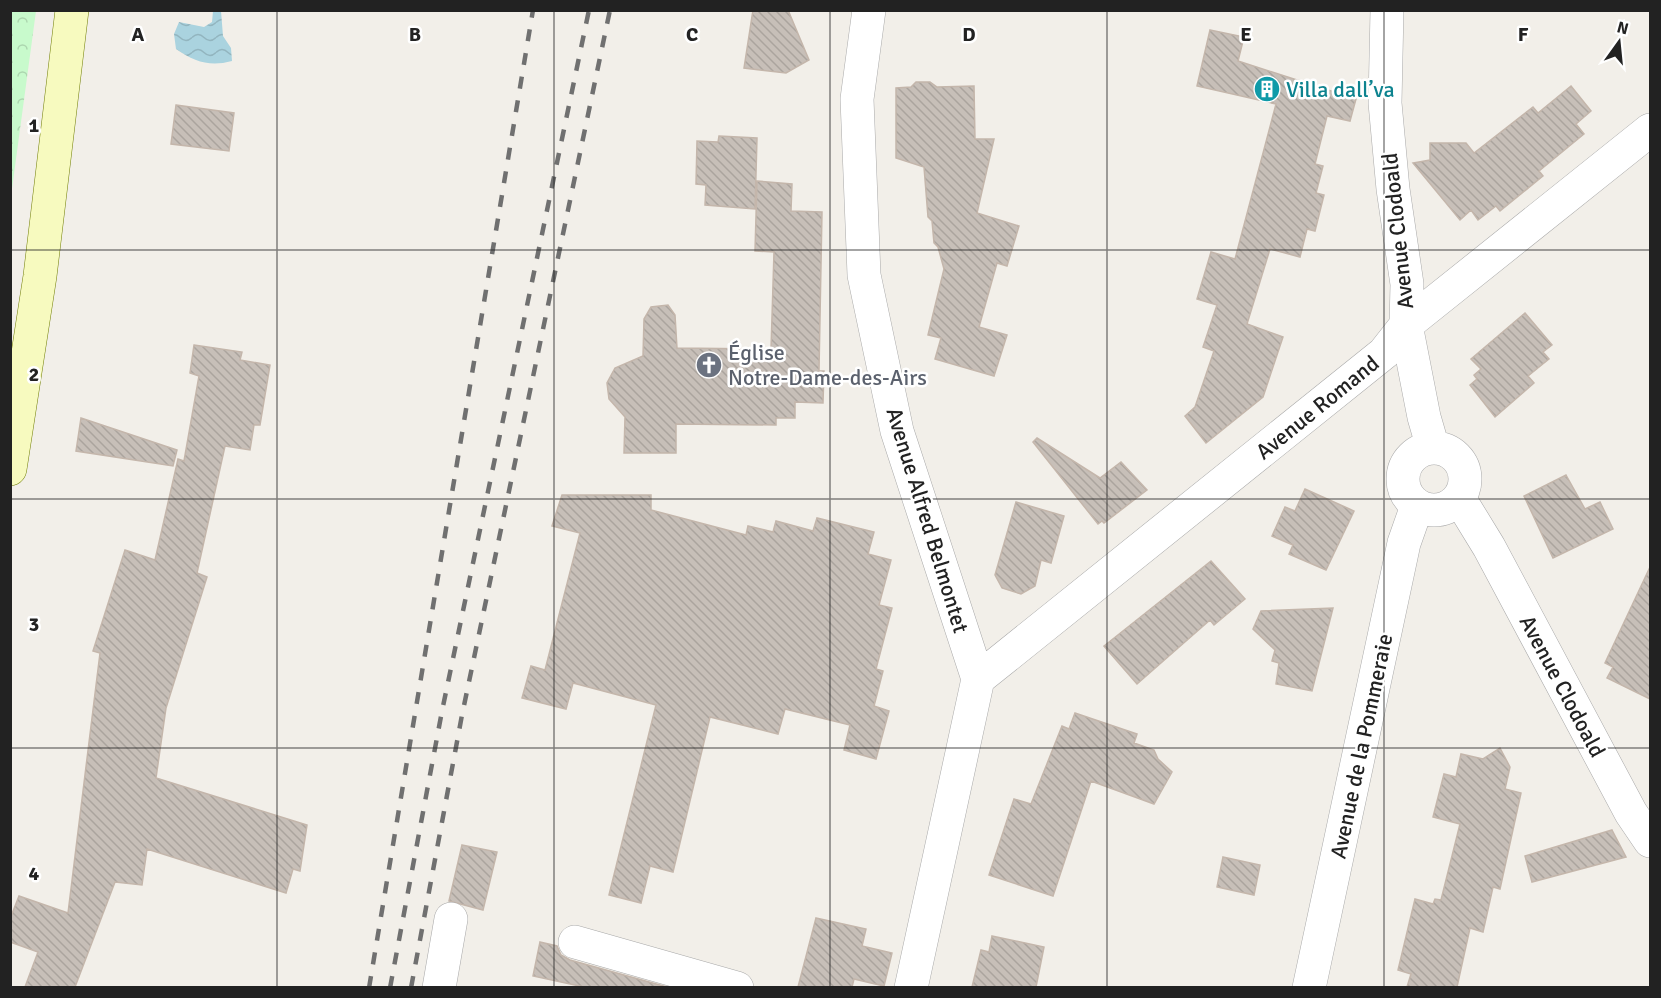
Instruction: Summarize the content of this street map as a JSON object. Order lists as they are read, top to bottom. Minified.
{"streets":{"street":["Avenue Clodoald","Avenue Romand","Avenue Alfred Belmontet","Avenue de la Pommeraie"]},"crossings":[["Avenue Clodoald","Avenue Romand"],["Avenue Clodoald","Avenue de la Pommeraie"],["Avenue Romand","Avenue Alfred Belmontet"]],"places":{"building":["Villa dall’va"],"church":["Église Notre-Dame-des-Airs"]},"north":"top","grid":{"columns":["A","B","C","D","E","F"],"rows":["1","2","3","4"]}}
